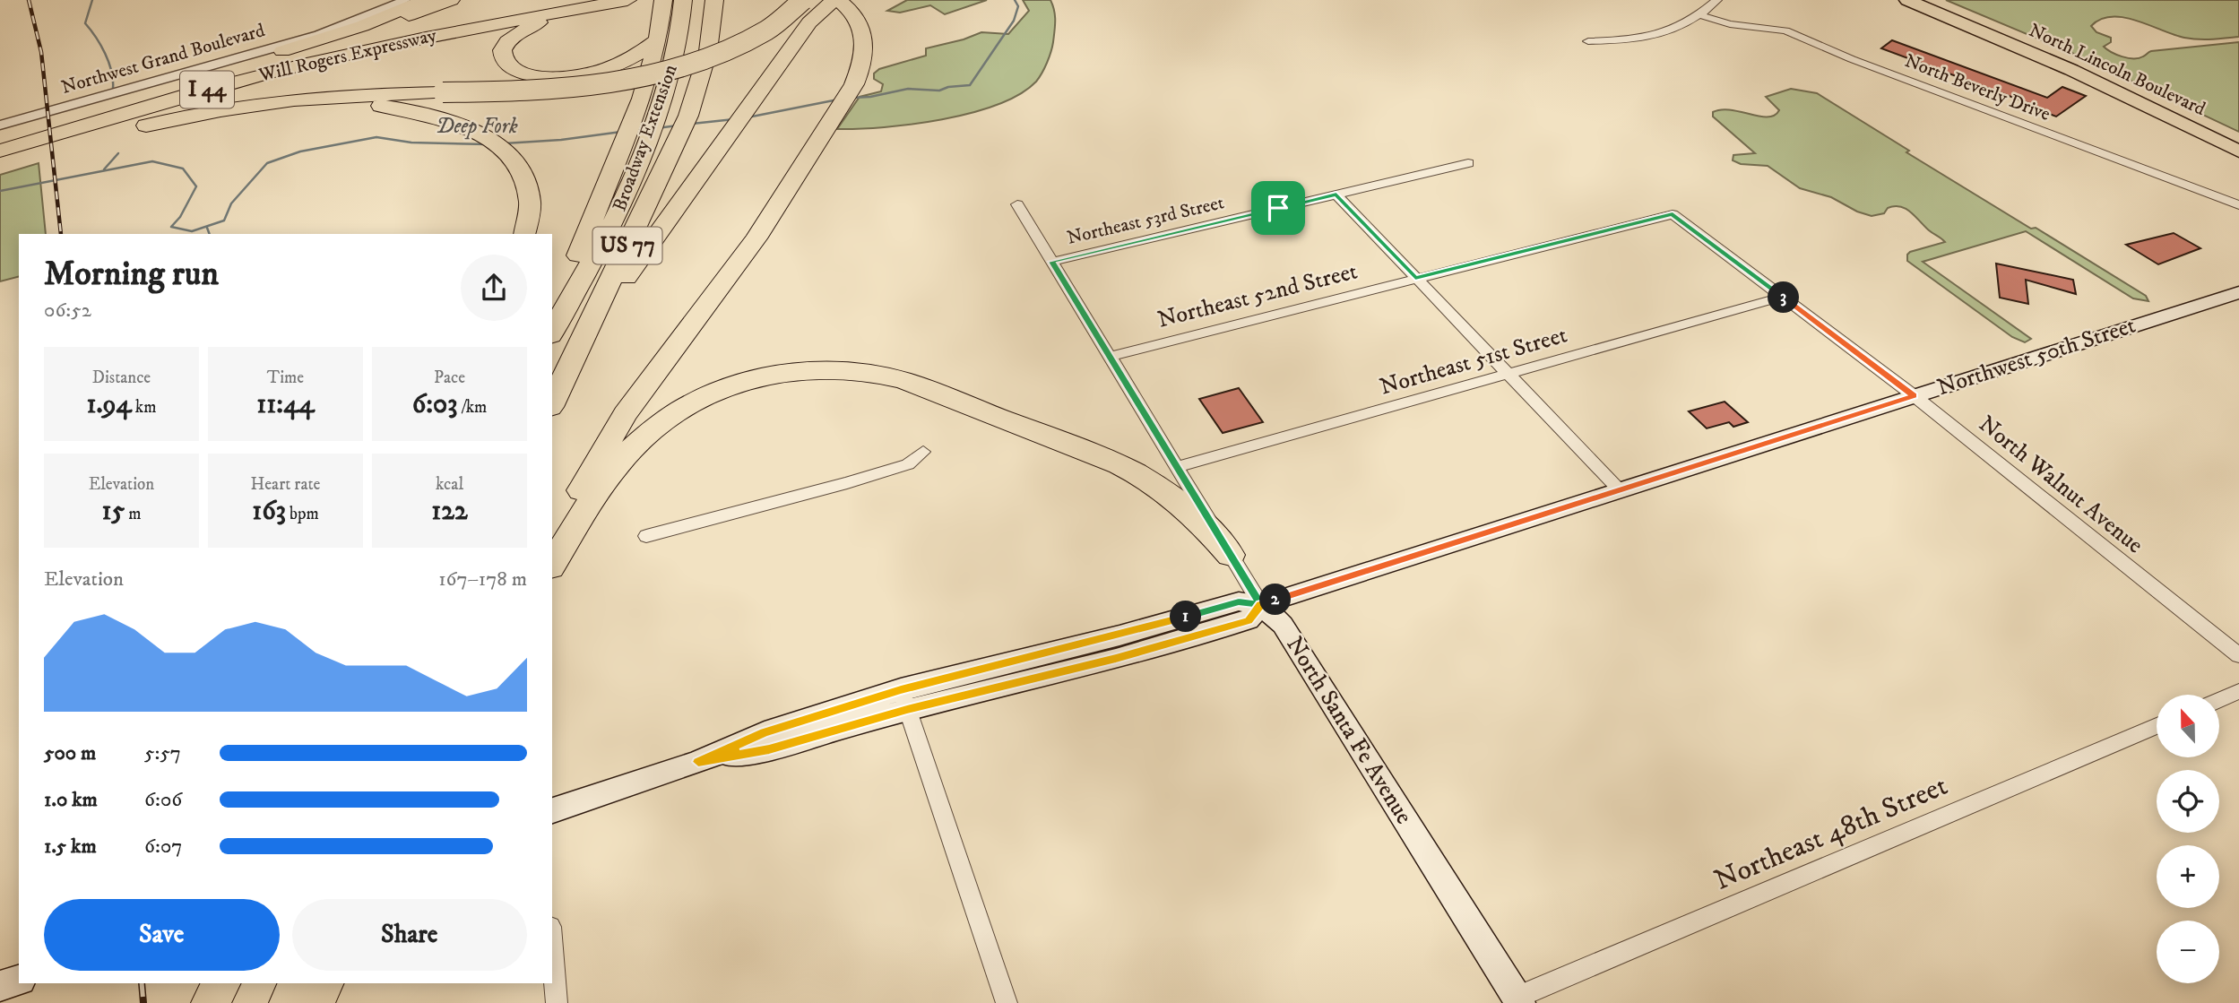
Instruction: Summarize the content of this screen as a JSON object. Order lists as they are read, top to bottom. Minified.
{"streets":{"highway":["Will Rogers Expressway","I 44","Broadway Extension","US 77"],"main road":["North Lincoln Boulevard","Northwest 50th Street","North Santa Fe Avenue"],"street":["Northwest Grand Boulevard","North Beverly Drive","Northeast 53rd Street","Northeast 52nd Street","Northeast 51st Street","North Walnut Avenue","Northeast 48th Street"]},"crossings":[["Northeast 53rd Street","North Santa Fe Avenue"],["Northeast 52nd Street","North Walnut Avenue"],["Northeast 52nd Street","North Santa Fe Avenue"],["Northwest 50th Street","North Walnut Avenue"],["Northwest 50th Street","North Santa Fe Avenue"],["Northeast 51st Street","North Walnut Avenue"],["Northeast 51st Street","North Santa Fe Avenue"],["North Santa Fe Avenue","Northeast 48th Street"]],"water":["Deep Fork"],"north":"top","page":{"heading":["Morning run","06:52"],"pins":["3","2","1"],"stats":[["Distance","1.94 km"],["Time","11:44"],["Pace","6:03 /km"],["Elevation","15 m"],["Heart rate","163 bpm"],["kcal","122"]],"chart":["Elevation","167–178 m"],"map_buttons":["+","−"],"list":[{"name":"500 m","note":"5:57"},{"name":"1.0 km","note":"6:06"},{"name":"1.5 km","note":"6:07"}],"buttons":["Save","Share"]}}
